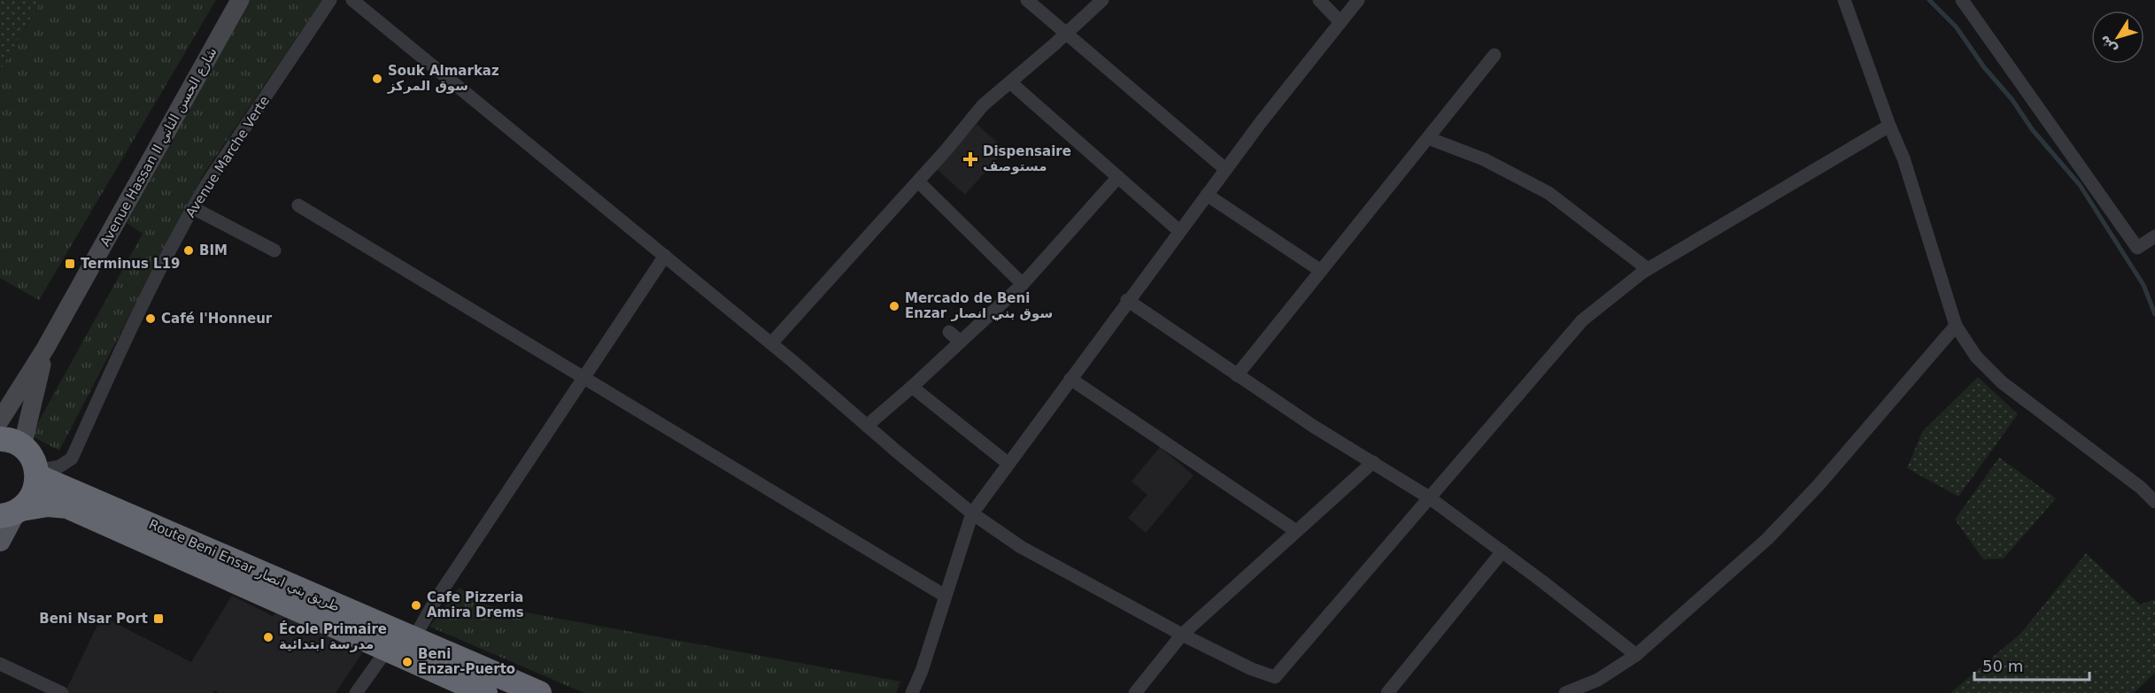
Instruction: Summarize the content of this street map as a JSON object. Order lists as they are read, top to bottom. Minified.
{"streets":{"highway":["Route Beni Ensar طريق بني انصار"],"street":["Avenue Hassan II شارع الحسن الثاني","Avenue Marche Verte"]},"crossings":[["Avenue Marche Verte","Route Beni Ensar طريق بني انصار"]],"places":{"other":["Souk Almarkaz سوق المركز","BIM","Mercado de Beni Enzar سوق بني انصار","Café l'Honneur","Cafe Pizzeria Amira Drems","École Primaire مدرسة ابتدائية","Beni Enzar-Puerto"],"health":["Dispensaire مستوصف"],"transit":["Terminus L19","Beni Nsar Port"]},"scale_bar":"50 m","north":"bottom left"}
